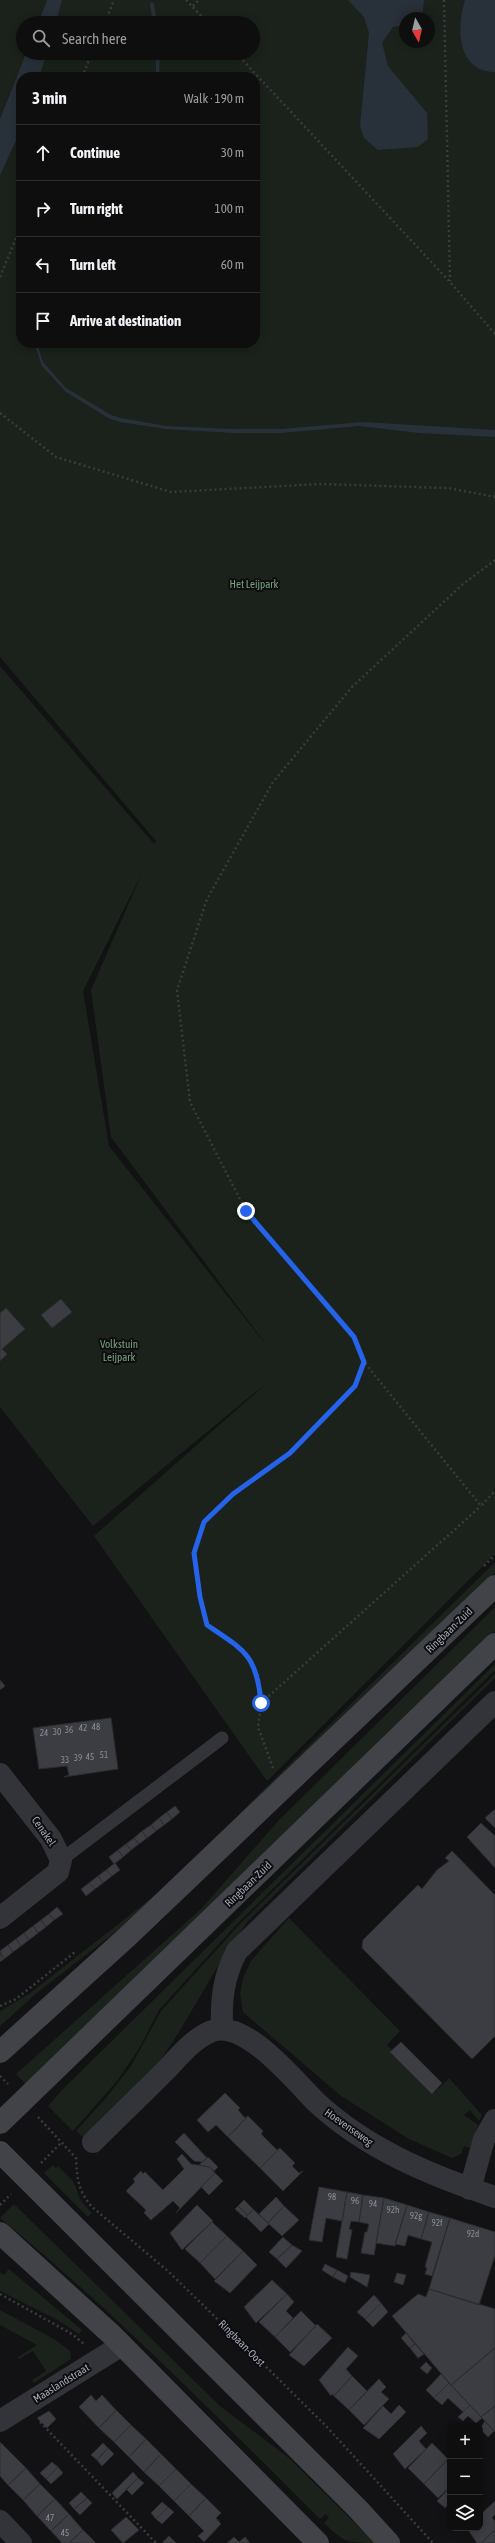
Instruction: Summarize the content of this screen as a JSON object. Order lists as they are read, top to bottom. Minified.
{"streets":{"main road":["Ringbaan-Zuid"],"street":["Cenakel","Hoevenseweg","Maaslandstraat"],"path":["Ringbaan-Oost"]},"parks":["Het Leijpark","Volkstuin Leijpark"],"house_numbers":["48","42","36","30","24","51","45","39","33","98","96","94","92h","92g","92f","92d","47","45"],"north":"bottom","page":{"search":"Search here","heading":["3 min","Walk · 190 m"],"list":[["Continue","30 m"],["Turn right","100 m"],["Turn left","60 m"],"Arrive at destination"],"map_buttons":["+","−"]}}
